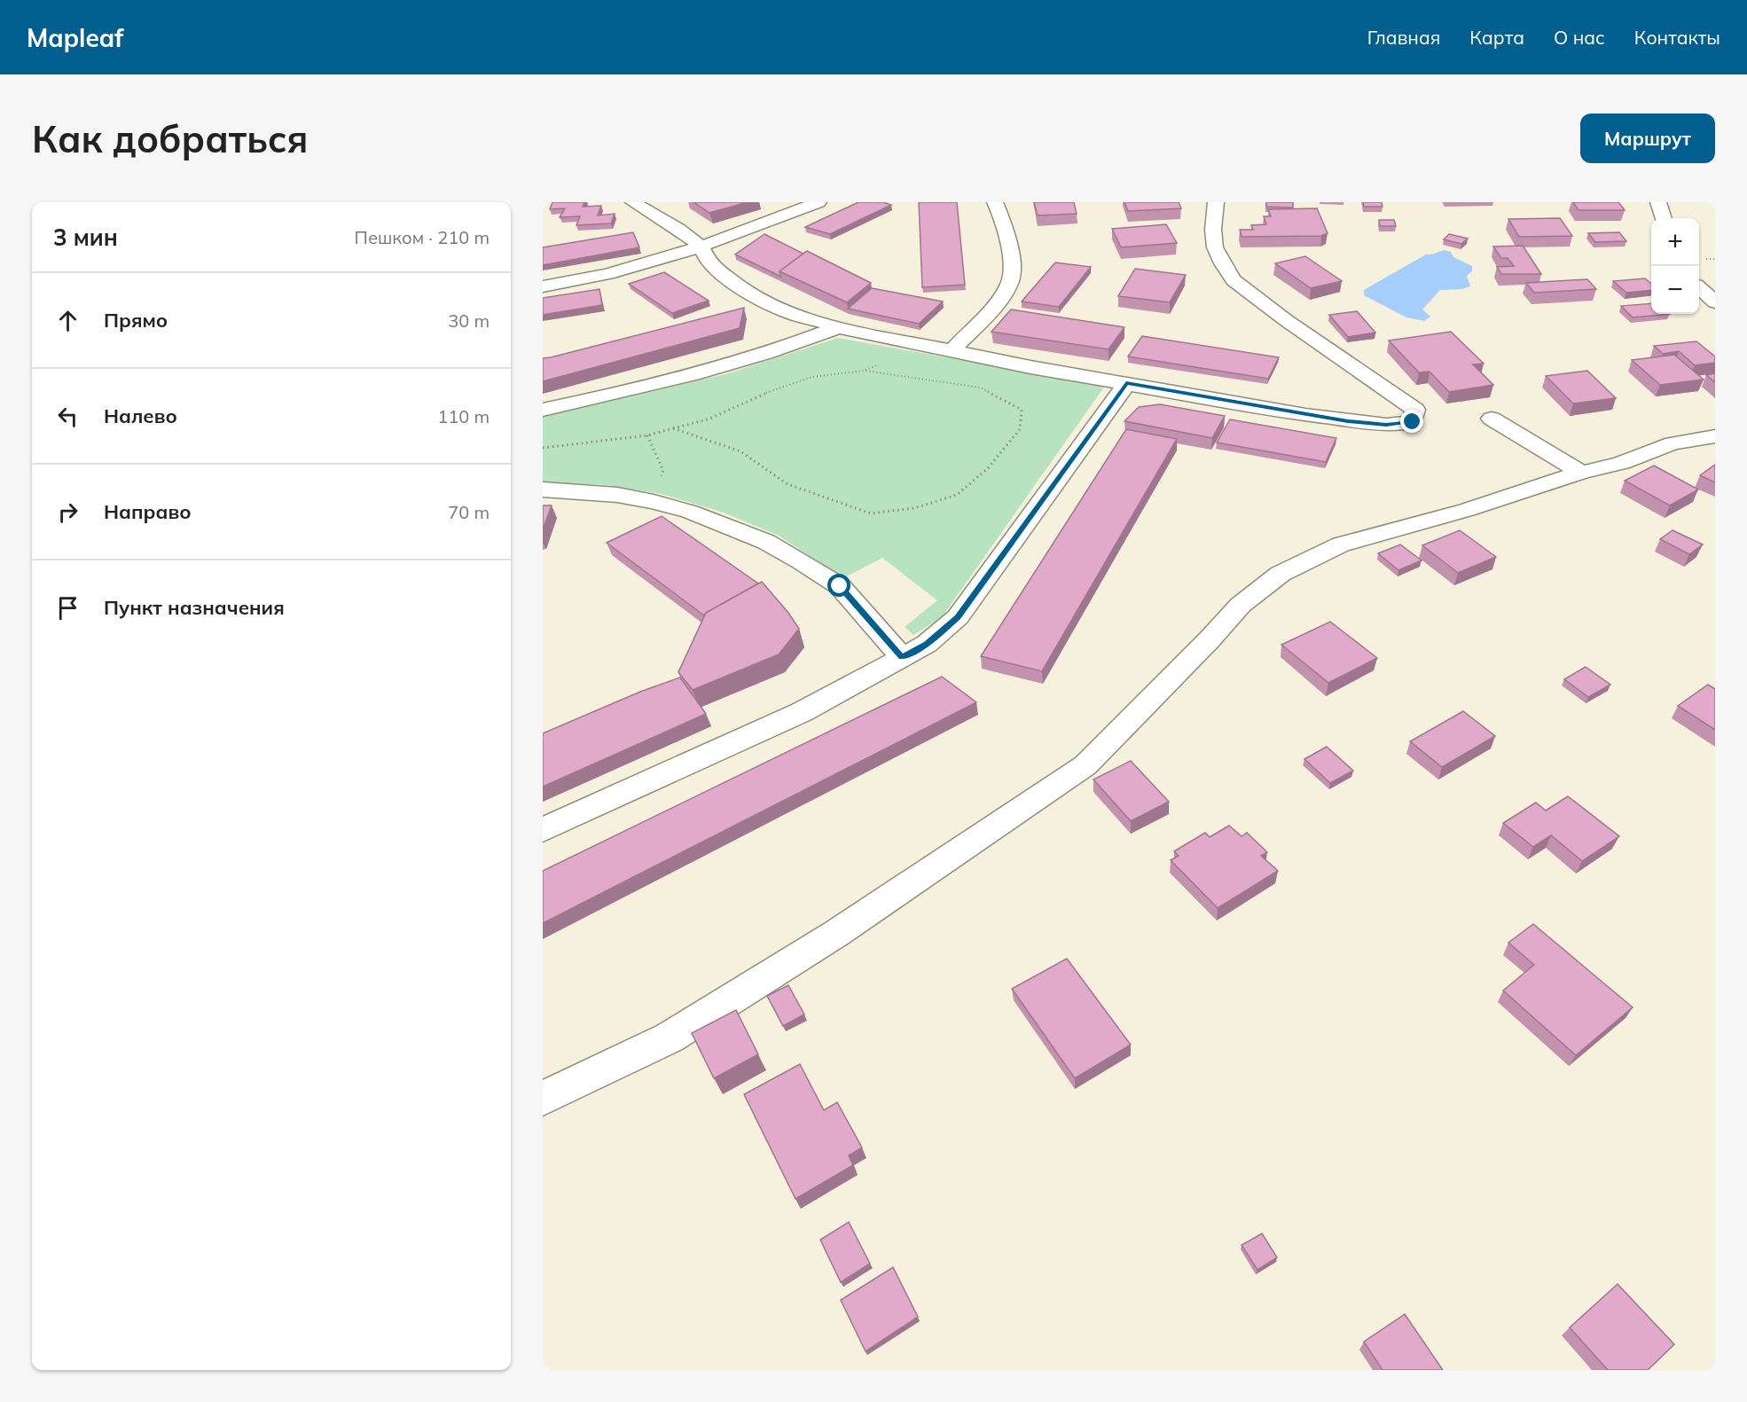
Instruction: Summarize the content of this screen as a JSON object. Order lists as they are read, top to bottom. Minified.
{"page":{"header":"Mapleaf","nav":["Главная","Карта","О нас","Контакты"],"buttons":"Маршрут","title":"Как добраться","heading":["3 мин","Пешком · 210 m"],"map_buttons":["+","−"],"list":[["Прямо","30 m"],["Налево","110 m"],["Направо","70 m"],"Пункт назначения"]}}
